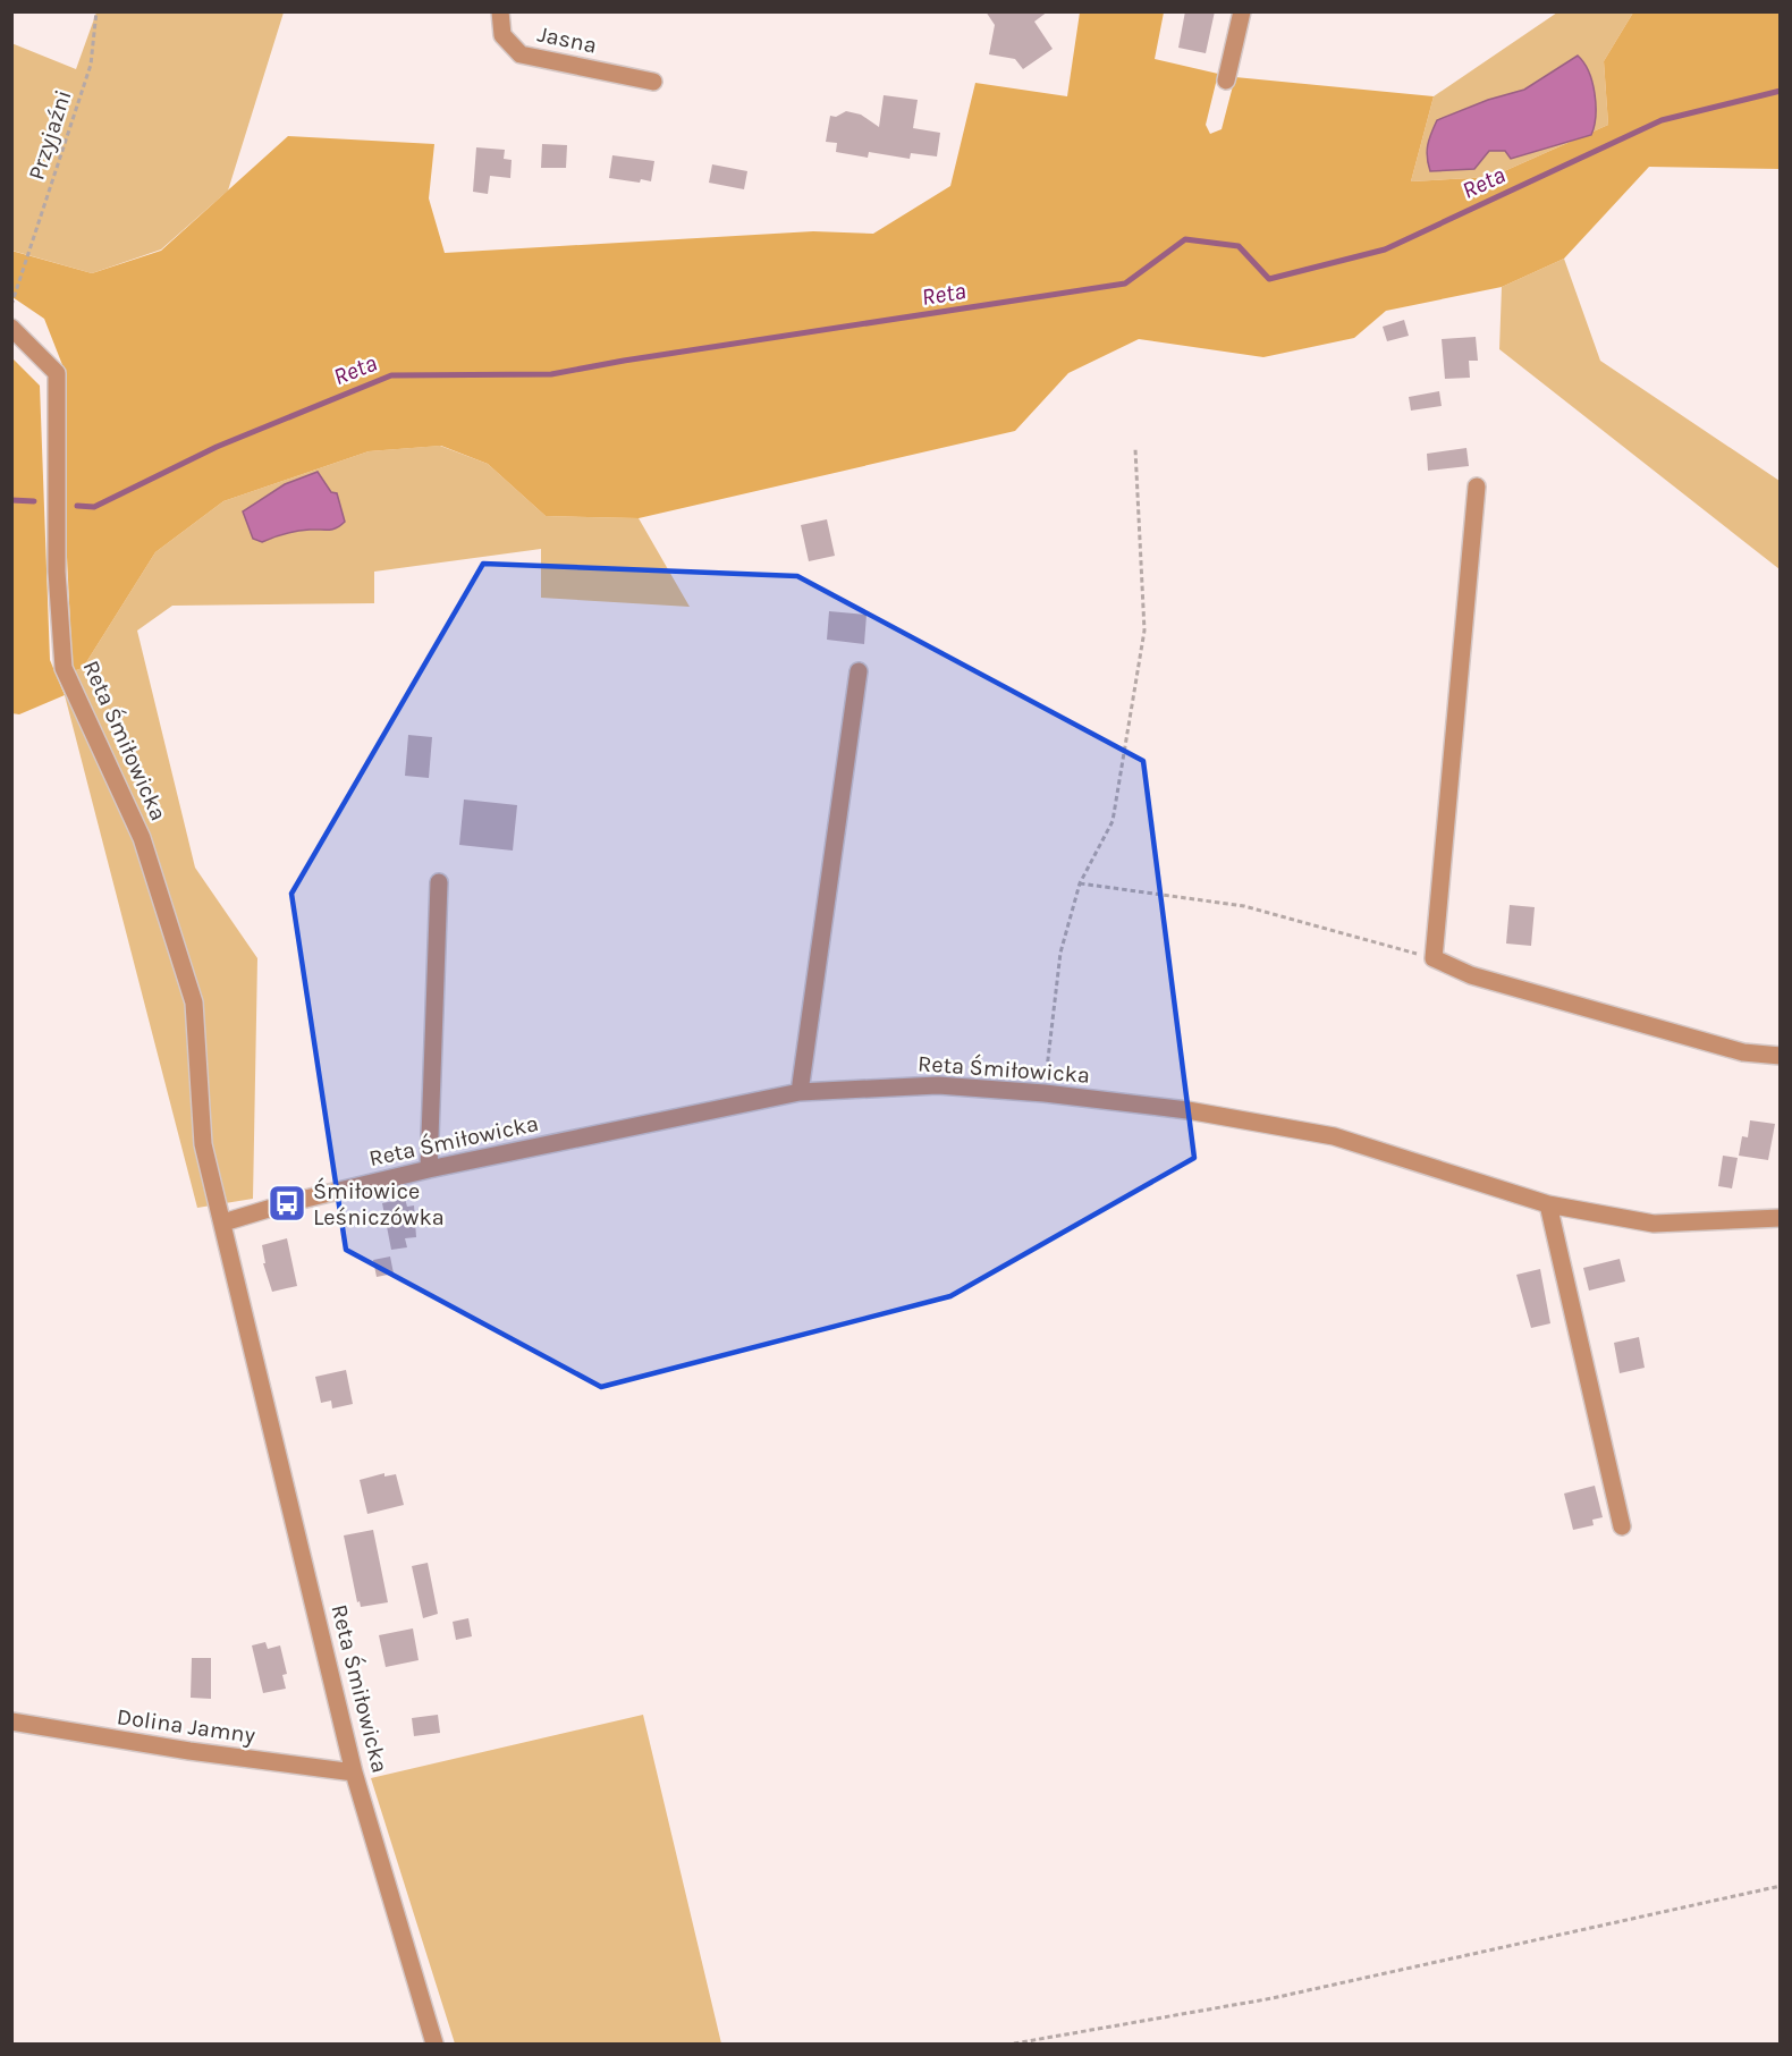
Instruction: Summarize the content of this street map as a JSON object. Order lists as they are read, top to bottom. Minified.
{"streets":{"street":["Jasna","Reta Śmiłowicka","Dolina Jamny"],"path":["Przyjaźni"]},"crossings":[["Reta Śmiłowicka","Dolina Jamny"]],"water":["Reta"],"places":{"bus stop":["Śmiłowice Leśniczówka"]}}
